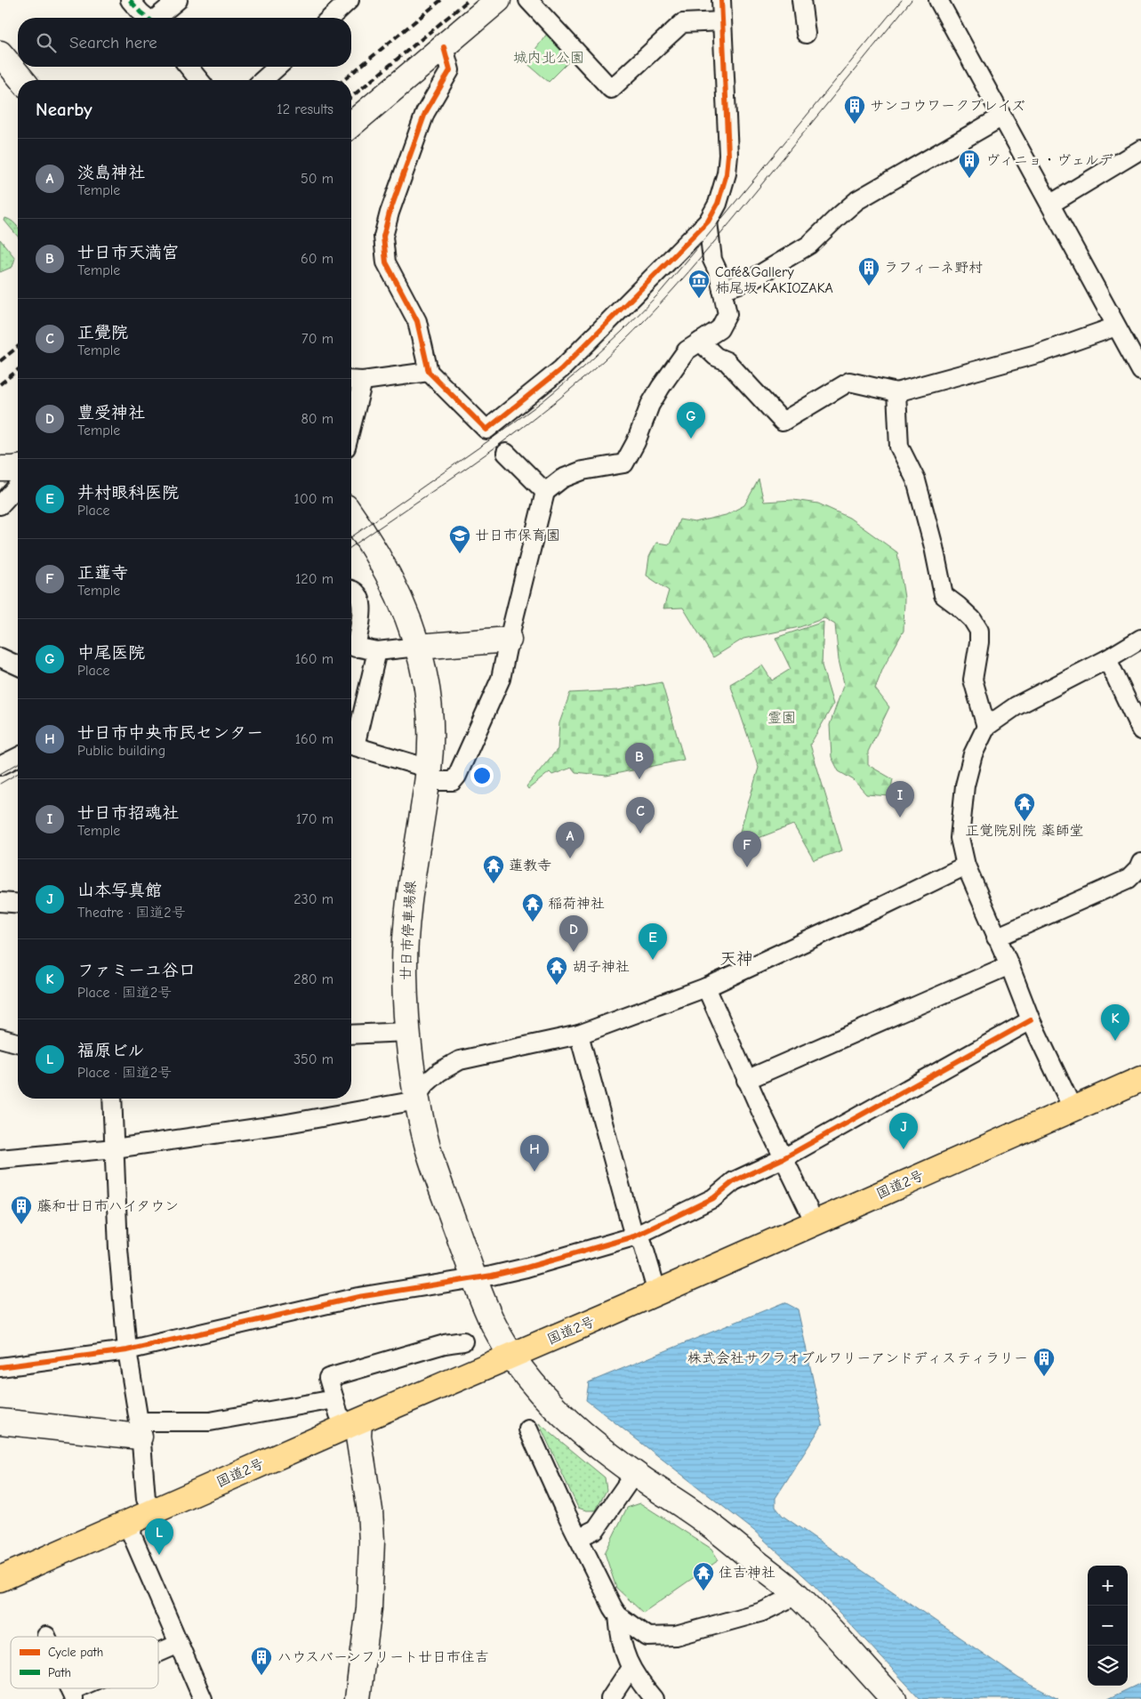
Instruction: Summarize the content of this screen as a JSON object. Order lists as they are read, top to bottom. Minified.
{"streets":{"highway":["国道2号"],"street":["廿日市停車場線"]},"crossings":[["廿日市停車場線","国道2号"]],"districts":["天神"],"parks":["城内北公園","霊園"],"places":{"building":["サンコウワークプレイズ","ヴィニョ・ヴェルデ","ラフィーネ野村","藤和廿日市ハイタウン","株式会社サクラオブルワリーアンドディスティラリー","ハウスバーンフリート廿日市住吉"],"museum":["Café&Gallery 柿尾坂 KAKIOZAKA"],"school or university":["廿日市保育園"],"temple":["正覚院別院 薬師堂","蓮教寺","稲荷神社","胡子神社","住吉神社"]},"legend":["Cycle path","Path"],"page":{"search":"Search here","heading":["Nearby","12 results"],"list":[{"mark":"A","name":"淡島神社","note":"Temple","value":"50 m"},{"mark":"B","name":"廿日市天満宮","note":"Temple","value":"60 m"},{"mark":"C","name":"正覺院","note":"Temple","value":"70 m"},{"mark":"D","name":"豊受神社","note":"Temple","value":"80 m"},{"mark":"E","name":"井村眼科医院","note":"Place","value":"100 m"},{"mark":"F","name":"正蓮寺","note":"Temple","value":"120 m"},{"mark":"G","name":"中尾医院","note":"Place","value":"160 m"},{"mark":"H","name":"廿日市中央市民センター","note":"Public building","value":"160 m"},{"mark":"I","name":"廿日市招魂社","note":"Temple","value":"170 m"},{"mark":"J","name":"山本写真館","note":"Theatre · 国道2号","value":"230 m"},{"mark":"K","name":"ファミーユ谷口","note":"Place · 国道2号","value":"280 m"},{"mark":"L","name":"福原ビル","note":"Place · 国道2号","value":"350 m"}],"pins":["G","B","I","C","A","F","D","E","K","J","H","L"],"map_buttons":["+","−"]}}
